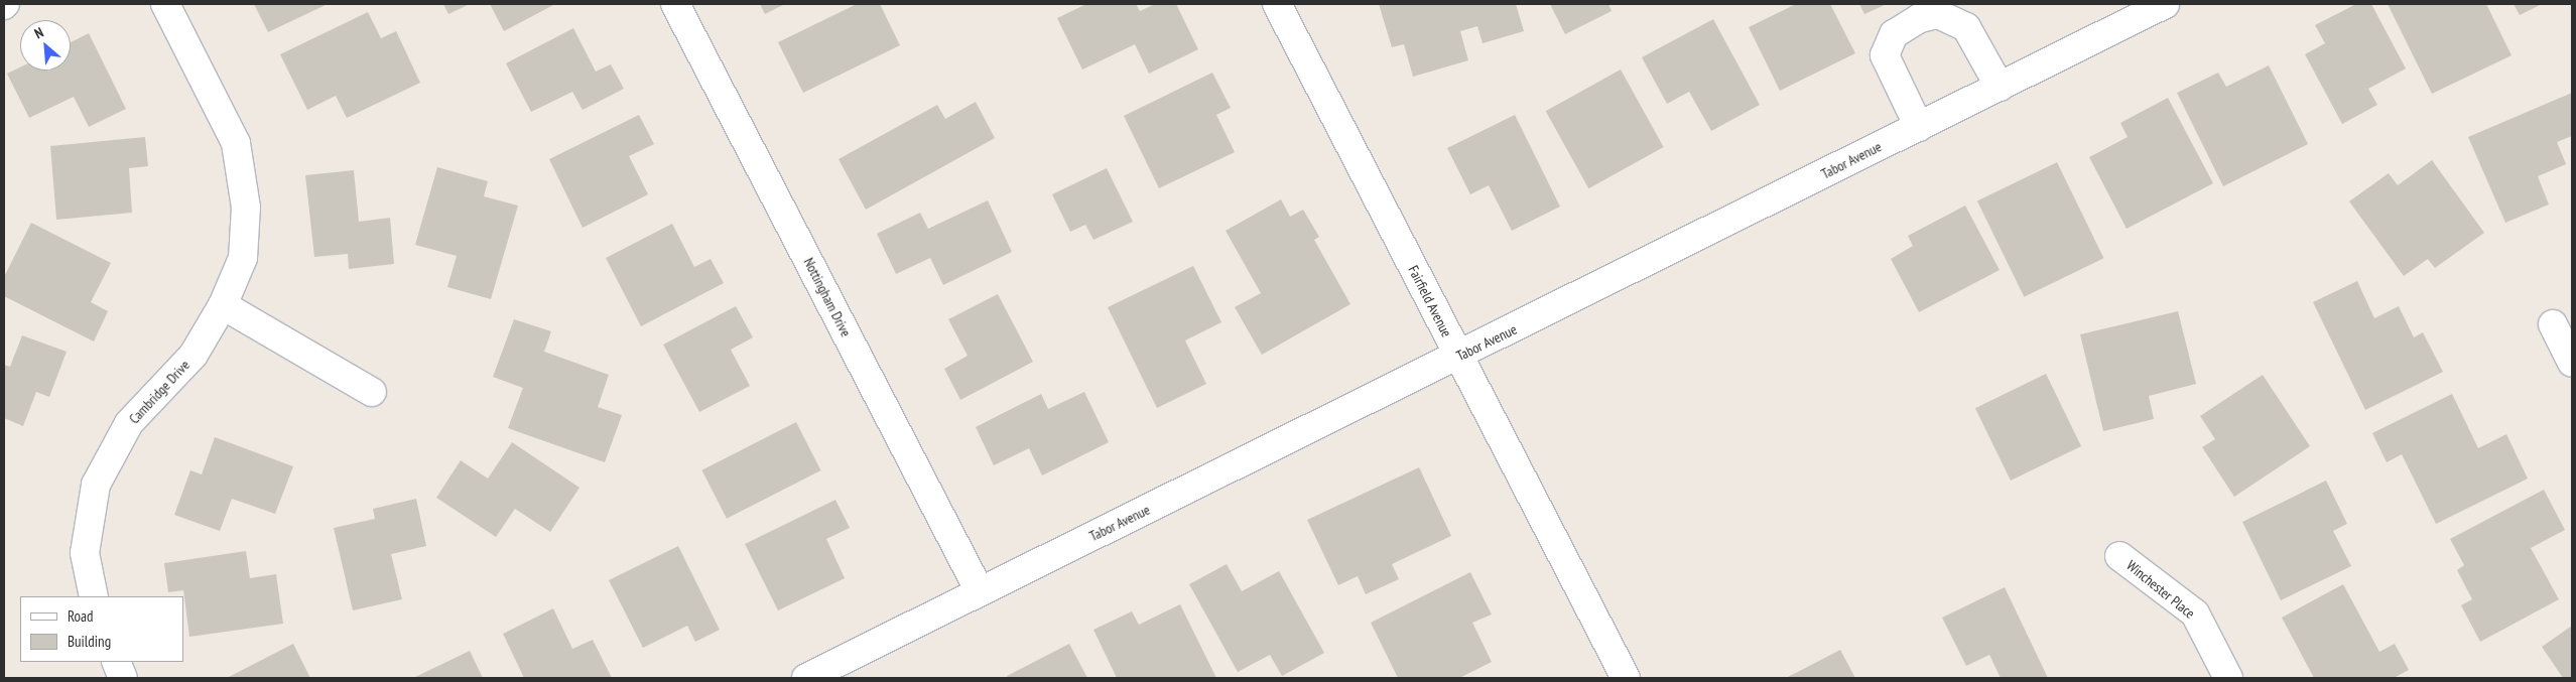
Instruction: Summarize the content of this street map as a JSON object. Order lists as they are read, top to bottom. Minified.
{"streets":{"street":["Tabor Avenue","Nottingham Drive","Fairfield Avenue","Cambridge Drive","Winchester Place"]},"crossings":[["Tabor Avenue","Nottingham Drive"],["Tabor Avenue","Fairfield Avenue"]],"legend":["Road","Building"],"north":"top left"}
